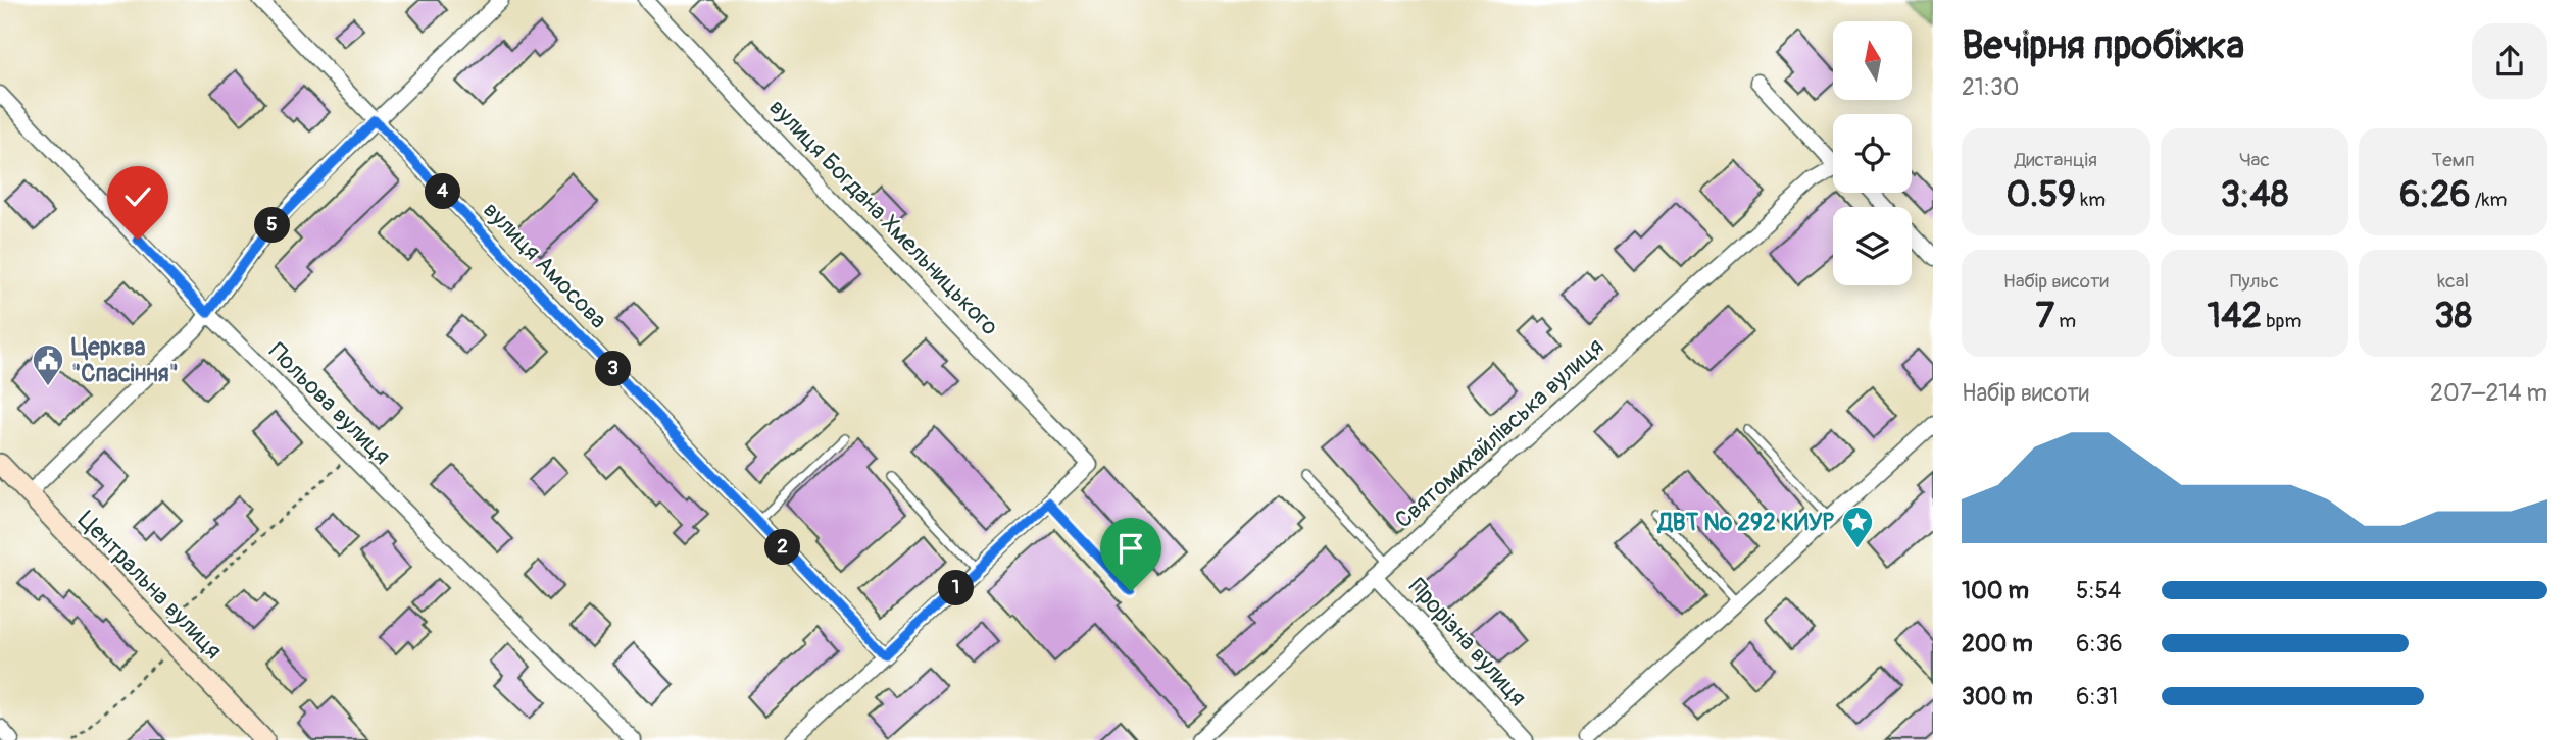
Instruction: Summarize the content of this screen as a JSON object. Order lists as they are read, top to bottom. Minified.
{"streets":{"main road":["Центральна вулиця"],"street":["вулиця Богдана Хмельницького","вулиця Амосова","Польова вулиця","Святомихайлівська вулиця","Прорізна вулиця"]},"crossings":[["Святомихайлівська вулиця","Прорізна вулиця"]],"places":{"public building":["Церква \"Спасіння\""],"place":["ДВТ № 292 КИУР"]},"north":"top","page":{"heading":["Вечірня пробіжка","21:30"],"stats":[["Дистанція","0.59 km"],["Час","3:48"],["Темп","6:26 /km"],["Набір висоти","7 m"],["Пульс","142 bpm"],["kcal","38"]],"pins":["4","5","3","2","1"],"chart":["Набір висоти","207–214 m"],"list":[{"name":"100 m","note":"5:54"},{"name":"200 m","note":"6:36"},{"name":"300 m","note":"6:31"}]}}
